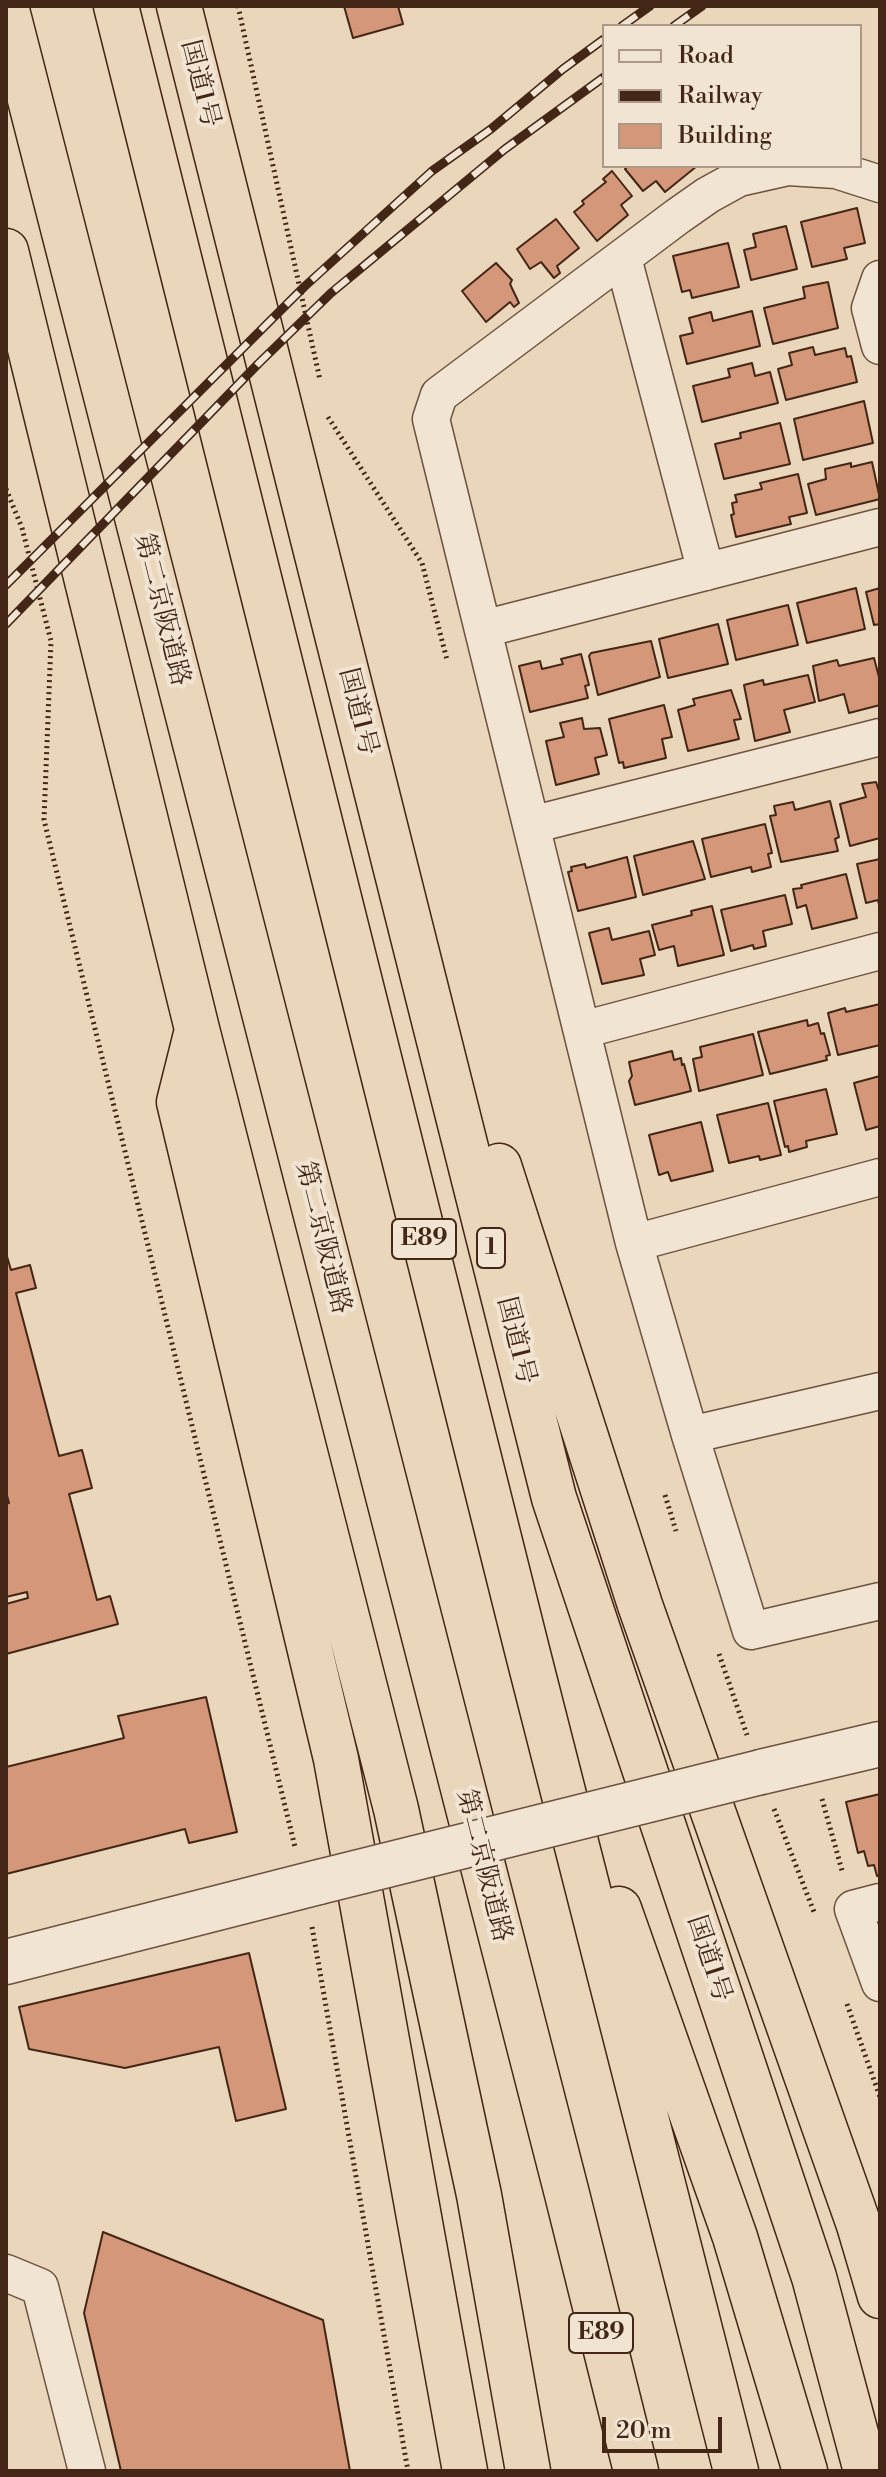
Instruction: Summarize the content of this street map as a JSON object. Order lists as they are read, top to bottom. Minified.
{"streets":{"highway":["国道1号","第二京阪道路","E89","1"]},"crossings":[["国道1号","1"]],"legend":["Road","Railway","Building"],"scale_bar":"20 m"}
